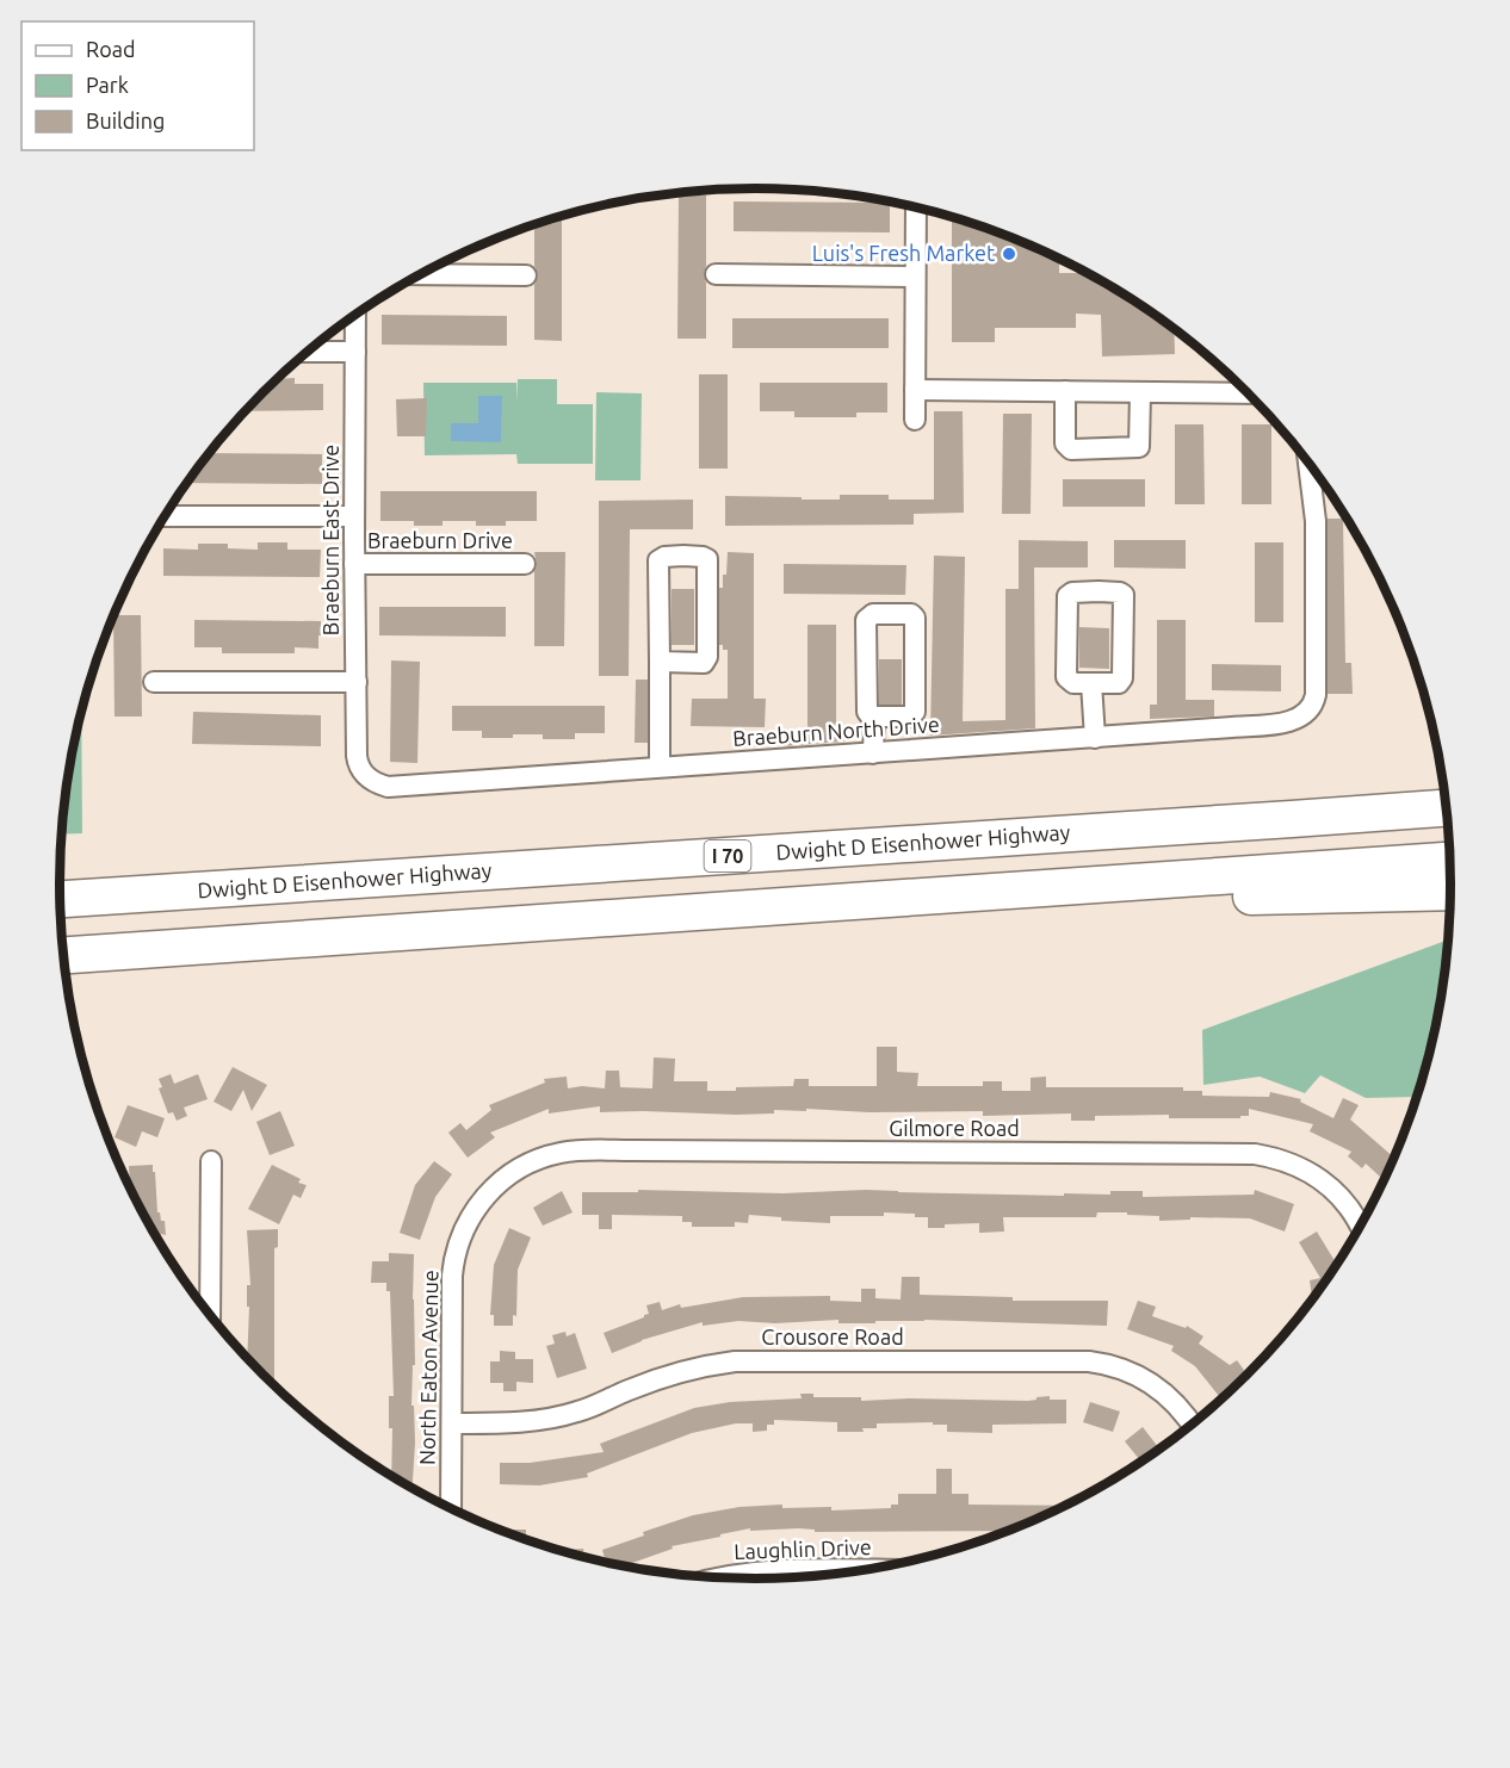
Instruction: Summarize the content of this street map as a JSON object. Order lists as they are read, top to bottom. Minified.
{"streets":{"highway":["Dwight D Eisenhower Highway","I 70"],"street":["Braeburn East Drive","Braeburn Drive","Braeburn North Drive","Gilmore Road","Crousore Road","North Eaton Avenue","Laughlin Drive"]},"crossings":[["Braeburn East Drive","Braeburn Drive"],["Braeburn East Drive","Braeburn North Drive"],["Gilmore Road","North Eaton Avenue"],["Crousore Road","North Eaton Avenue"]],"places":["Luis's Fresh Market"],"legend":["Road","Park","Building"]}
